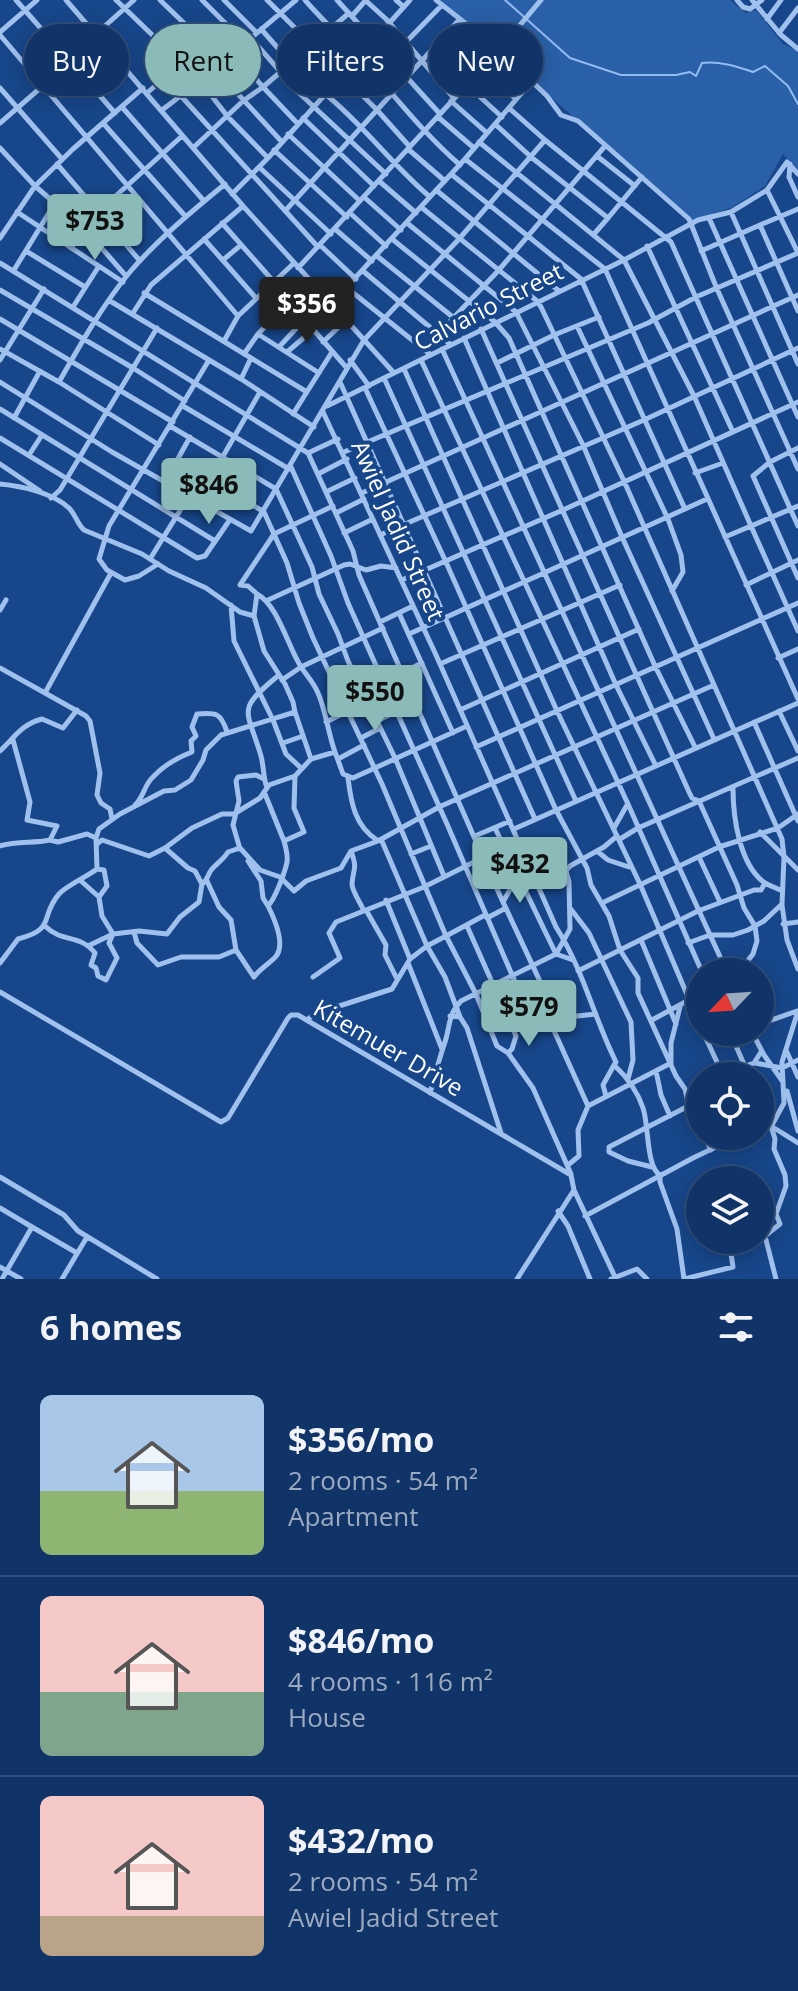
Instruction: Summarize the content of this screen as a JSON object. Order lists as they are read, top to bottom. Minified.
{"streets":{"street":["Calvario Street","Awiel Jadid Street","Kitemuer Drive"]},"crossings":[["Calvario Street","Awiel Jadid Street"]],"north":"bottom left","page":{"chip":["Buy","Rent","Filters","New"],"price":["$753","$356","$846","$550","$432","$579"],"heading":"6 homes","list":[{"name":"$356/mo","note":"2 rooms · 54 m² · Apartment"},{"name":"$846/mo","note":"4 rooms · 116 m² · House"},{"name":"$432/mo","note":"2 rooms · 54 m² · Awiel Jadid Street"}]}}
